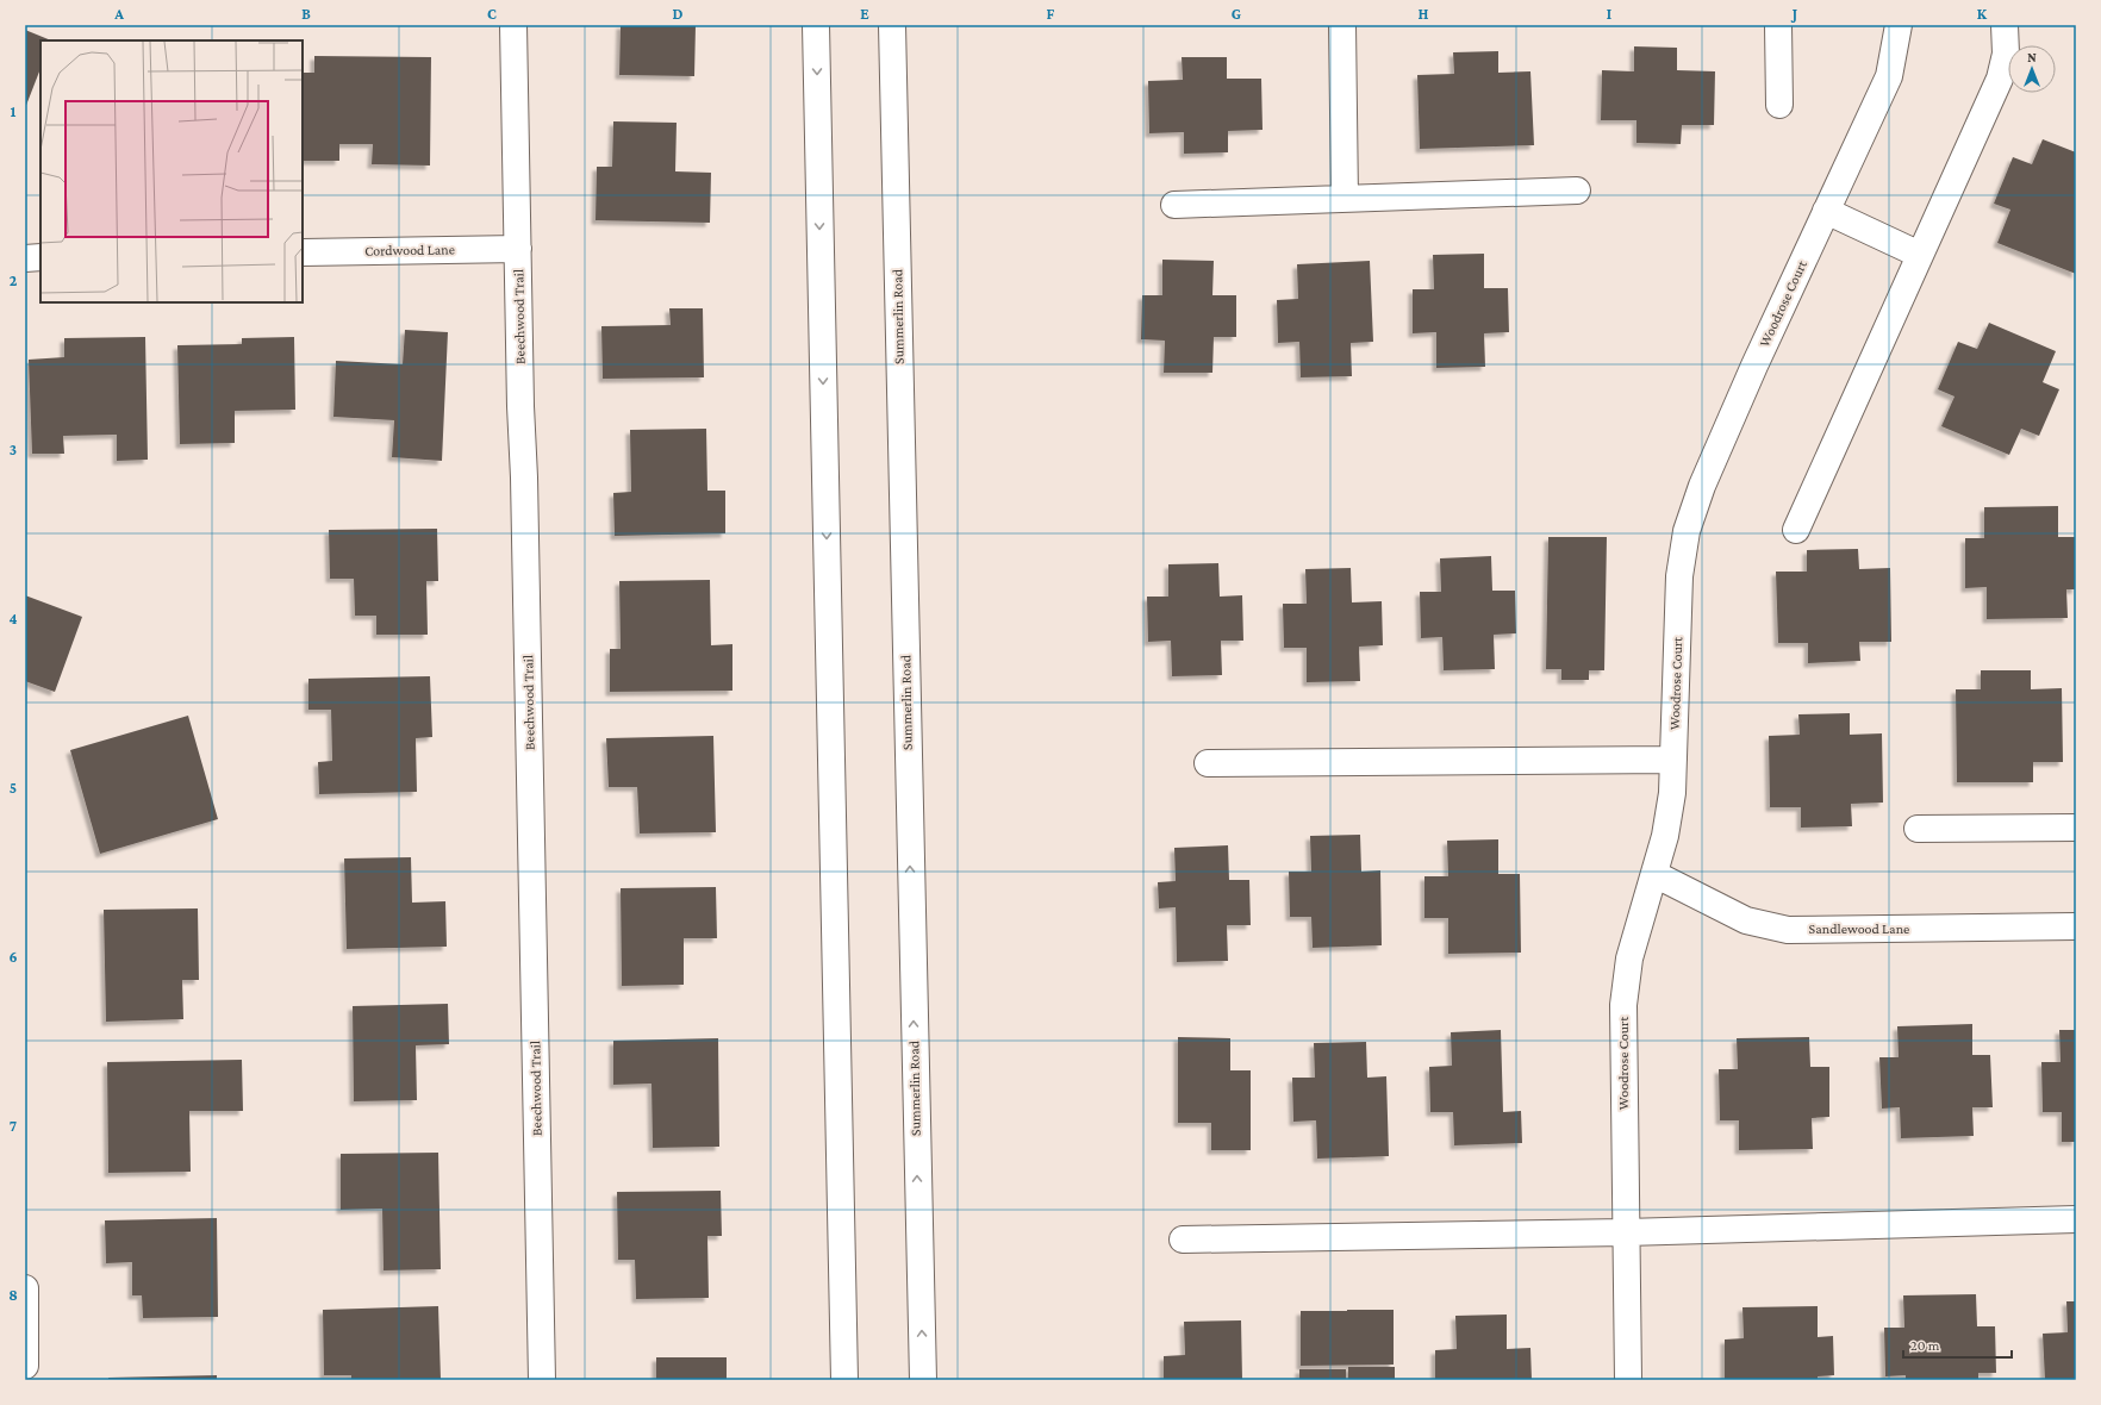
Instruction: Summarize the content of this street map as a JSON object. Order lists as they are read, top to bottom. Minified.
{"streets":{"street":["Cordwood Lane","Woodrose Court","Beechwood Trail","Summerlin Road","Sandlewood Lane"]},"crossings":[["Cordwood Lane","Beechwood Trail"],["Woodrose Court","Sandlewood Lane"]],"scale_bar":"20 m","north":"top","grid":{"columns":["A","B","C","D","E","F","G","H","I","J","K"],"rows":["1","2","3","4","5","6","7","8"]}}
